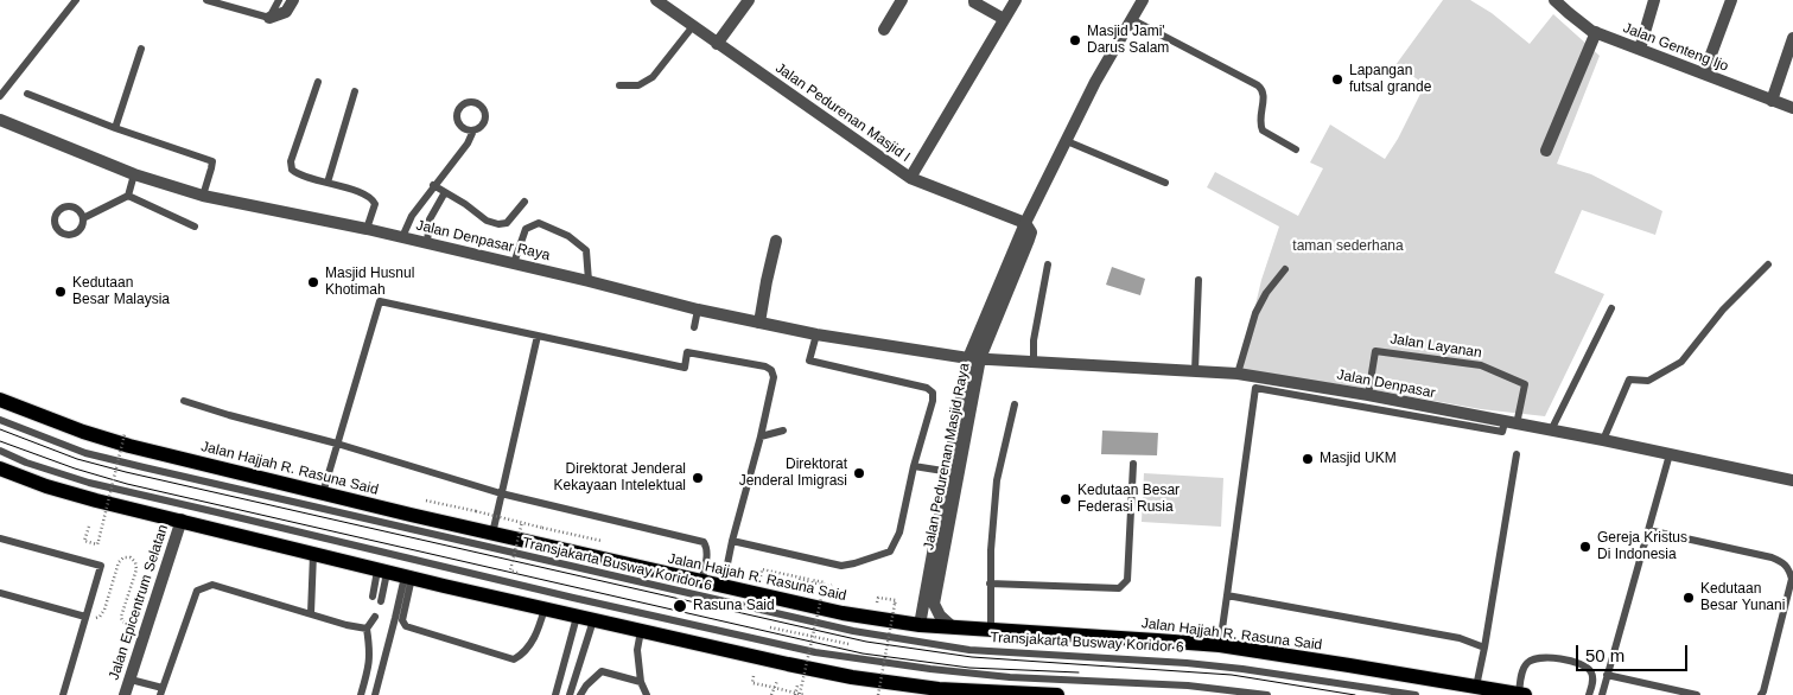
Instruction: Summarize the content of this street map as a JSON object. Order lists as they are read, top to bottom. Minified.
{"streets":{"main road":["Jalan Hajjah R. Rasuna Said"],"street":["Jalan Genteng Ijo","Jalan Pedurenan Masjid I","Jalan Denpasar Raya","Jalan Denpasar","Jalan Pedurenan Masjid Raya","Jalan Epicentrum Selatan"],"lane":["Jalan Layanan","Transjakarta Busway Koridor 6"]},"crossings":[["Jalan Pedurenan Masjid I","Jalan Pedurenan Masjid Raya"],["Jalan Denpasar Raya","Jalan Denpasar"],["Jalan Denpasar Raya","Jalan Pedurenan Masjid Raya"],["Jalan Layanan","Jalan Denpasar"],["Jalan Denpasar","Jalan Pedurenan Masjid Raya"],["Jalan Pedurenan Masjid Raya","Jalan Hajjah R. Rasuna Said"]],"parks":["taman sederhana"],"places":["Masjid Jami' Darus Salam","Lapangan futsal grande","Masjid Husnul Khotimah","Kedutaan Besar Malaysia","Masjid UKM","Direktorat Jenderal Imigrasi","Direktorat Jenderal Kekayaan Intelektual","Kedutaan Besar Federasi Rusia","Gereja Kristus Di Indonesia","Kedutaan Besar Yunani","Rasuna Said"],"scale_bar":"50 m"}
